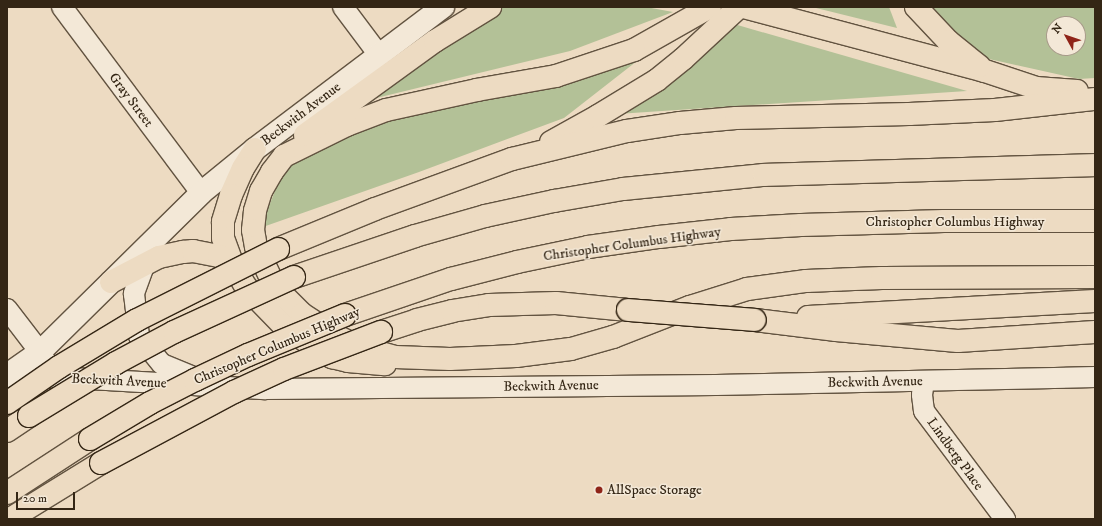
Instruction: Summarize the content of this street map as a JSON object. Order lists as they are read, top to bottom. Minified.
{"streets":{"highway":["Christopher Columbus Highway"],"street":["Gray Street","Beckwith Avenue","Lindberg Place"]},"crossings":[["Gray Street","Beckwith Avenue"],["Beckwith Avenue","Lindberg Place"]],"places":["AllSpace Storage"],"scale_bar":"20 m","north":"top left"}
